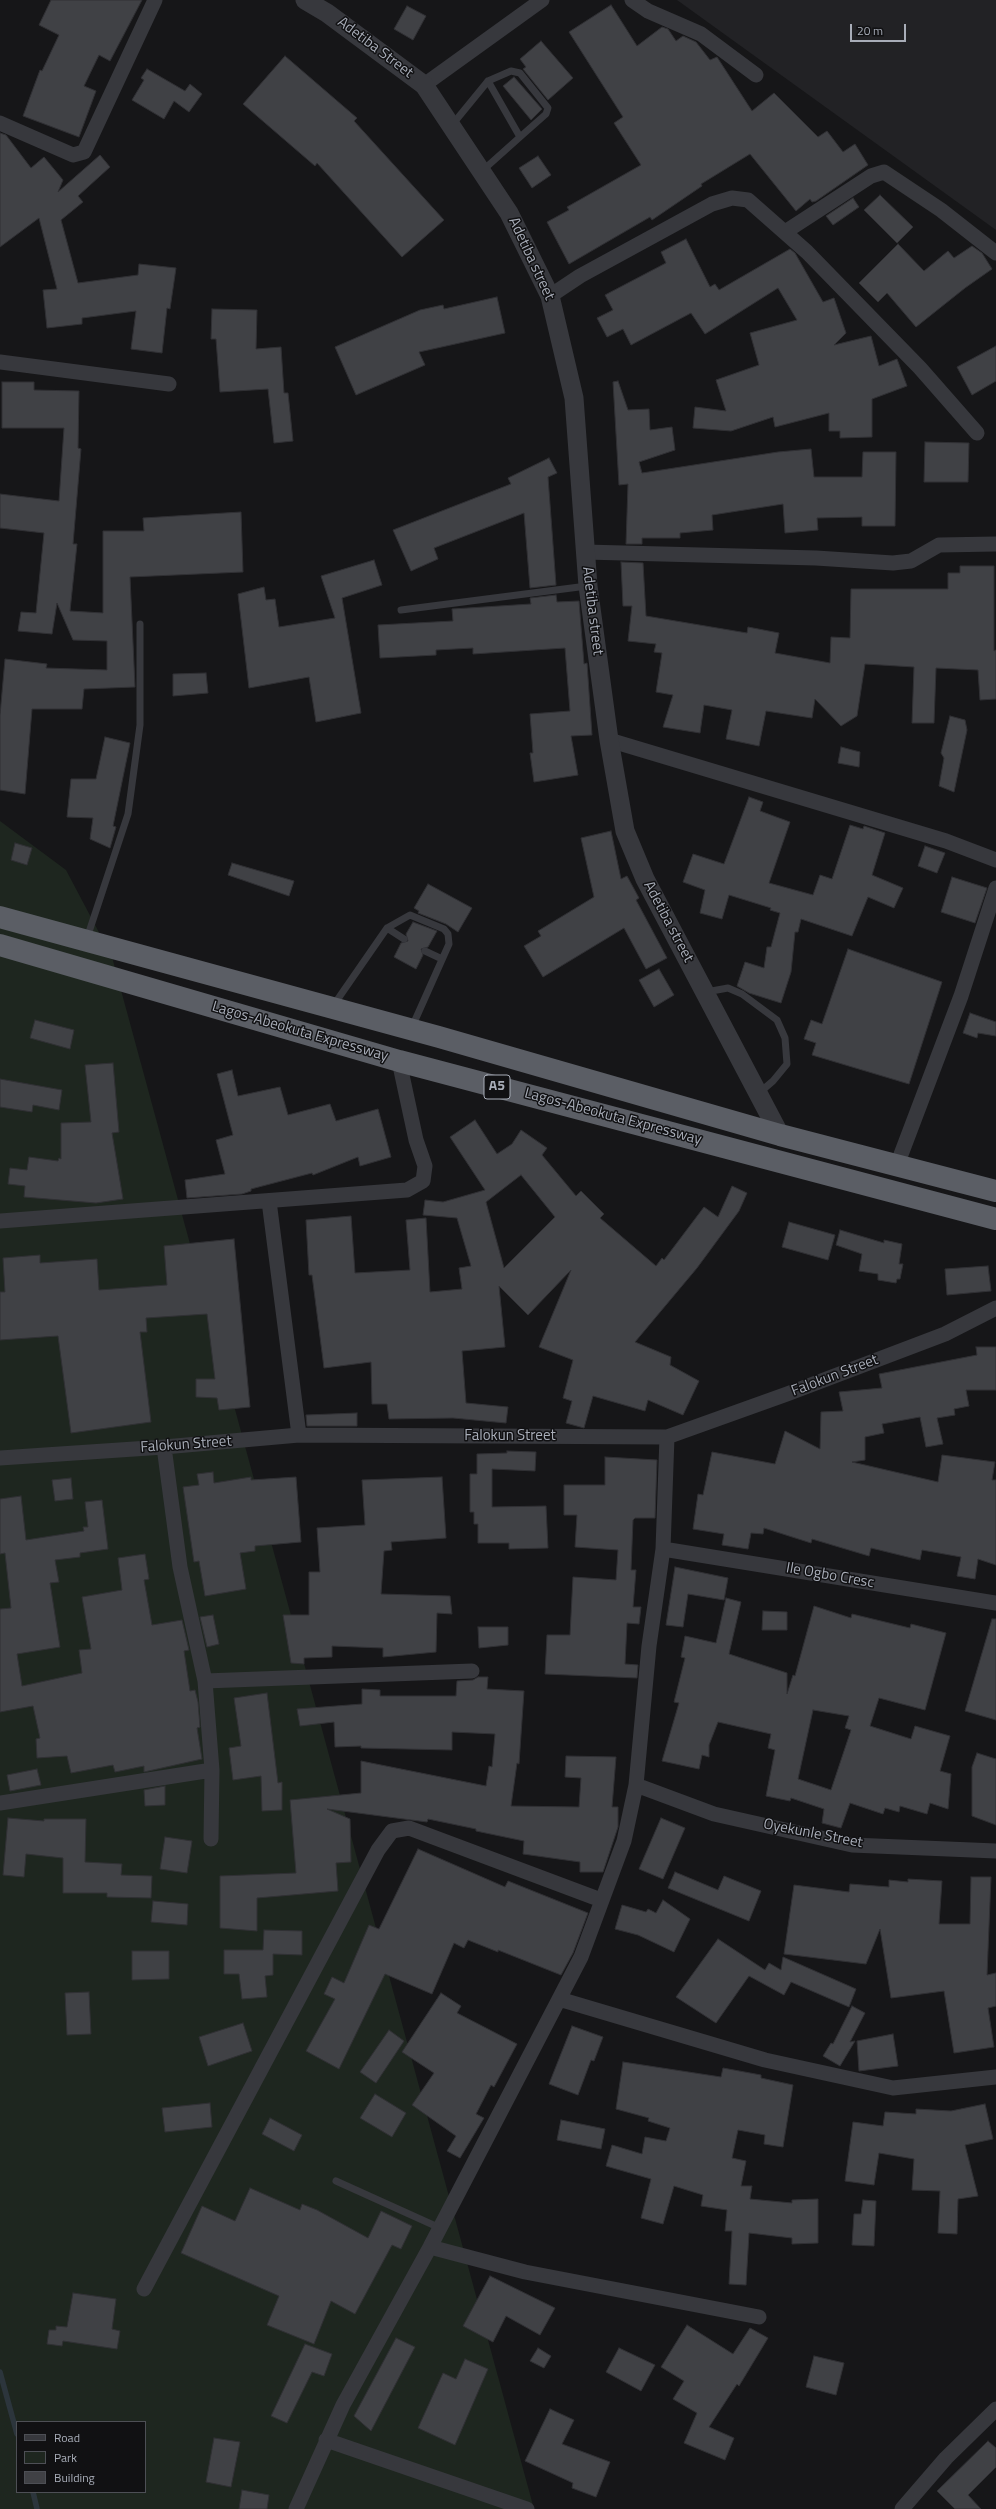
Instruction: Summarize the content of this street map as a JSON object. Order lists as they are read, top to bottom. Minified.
{"streets":{"highway":["Lagos-Abeokuta Expressway","A5"],"street":["Adetiba Street","Adetiba street","Falokun Street","Ile Ogbo Cresc","Oyekunle Street"]},"crossings":[["Adetiba Street","Adetiba street"],["Adetiba street","Lagos-Abeokuta Expressway"]],"legend":["Road","Park","Building"],"scale_bar":"20 m"}
